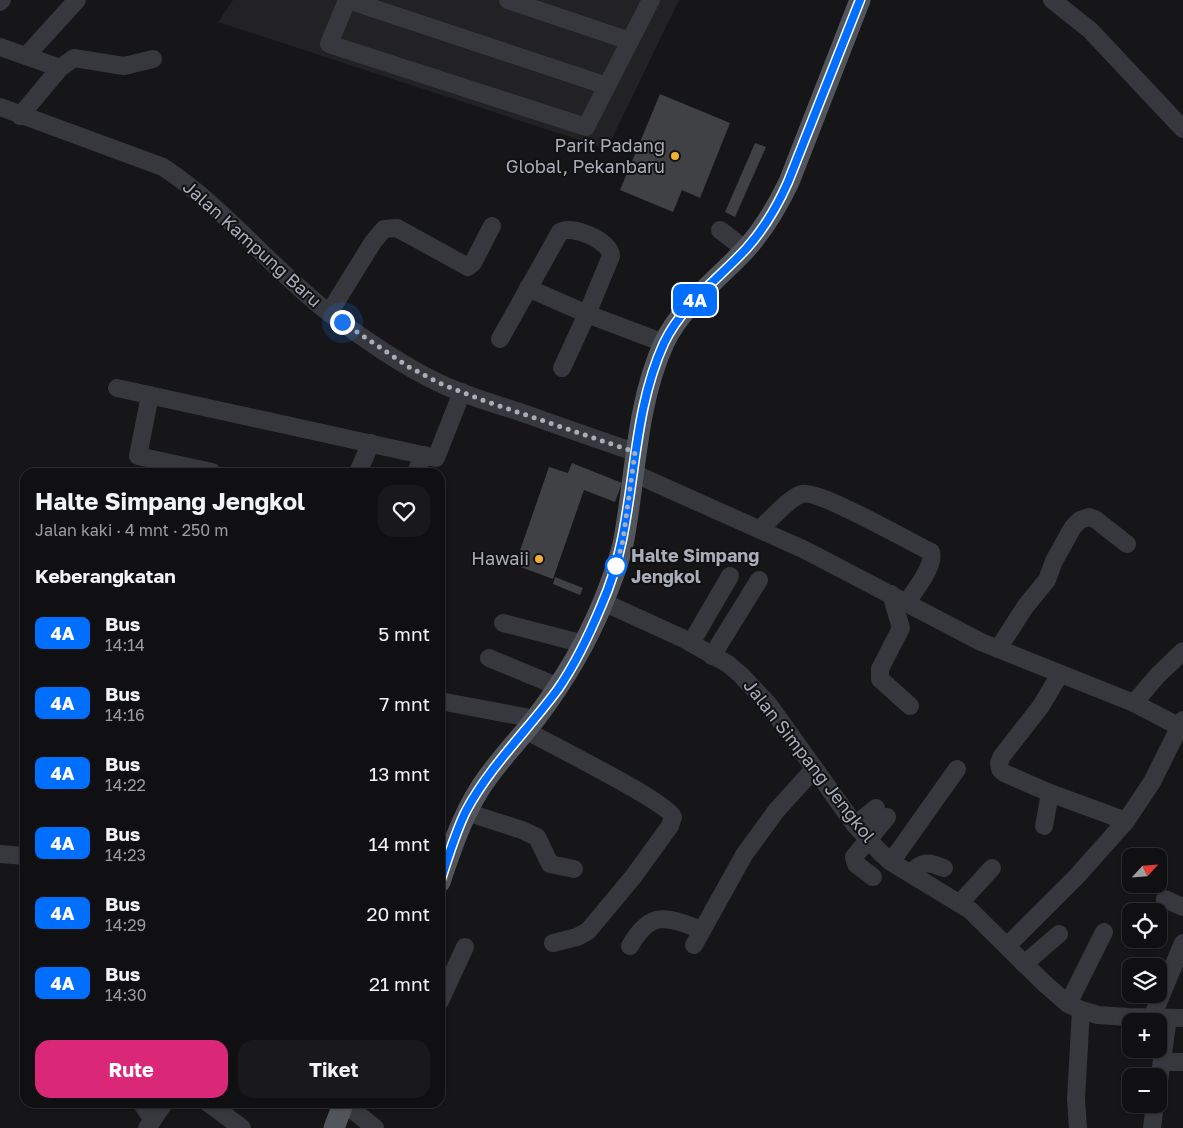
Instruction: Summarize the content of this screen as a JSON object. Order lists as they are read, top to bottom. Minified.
{"streets":{"street":["Jalan Kampung Baru","Jalan Simpang Jengkol"]},"places":["Parit Padang Global, Pekanbaru","Hawaii","Halte Simpang Jengkol"],"lines":["bus line 4A"],"north":"top right","page":{"on_map":"4A","heading":[["Halte Simpang Jengkol","Jalan kaki · 4 mnt · 250 m"],"Keberangkatan"],"list":[{"mark":"4A","name":"Bus","note":"14:14","value":"5 mnt"},{"mark":"4A","name":"Bus","note":"14:16","value":"7 mnt"},{"mark":"4A","name":"Bus","note":"14:22","value":"13 mnt"},{"mark":"4A","name":"Bus","note":"14:23","value":"14 mnt"},{"mark":"4A","name":"Bus","note":"14:29","value":"20 mnt"},{"mark":"4A","name":"Bus","note":"14:30","value":"21 mnt"}],"map_buttons":["+","−"],"buttons":["Rute","Tiket"]}}
